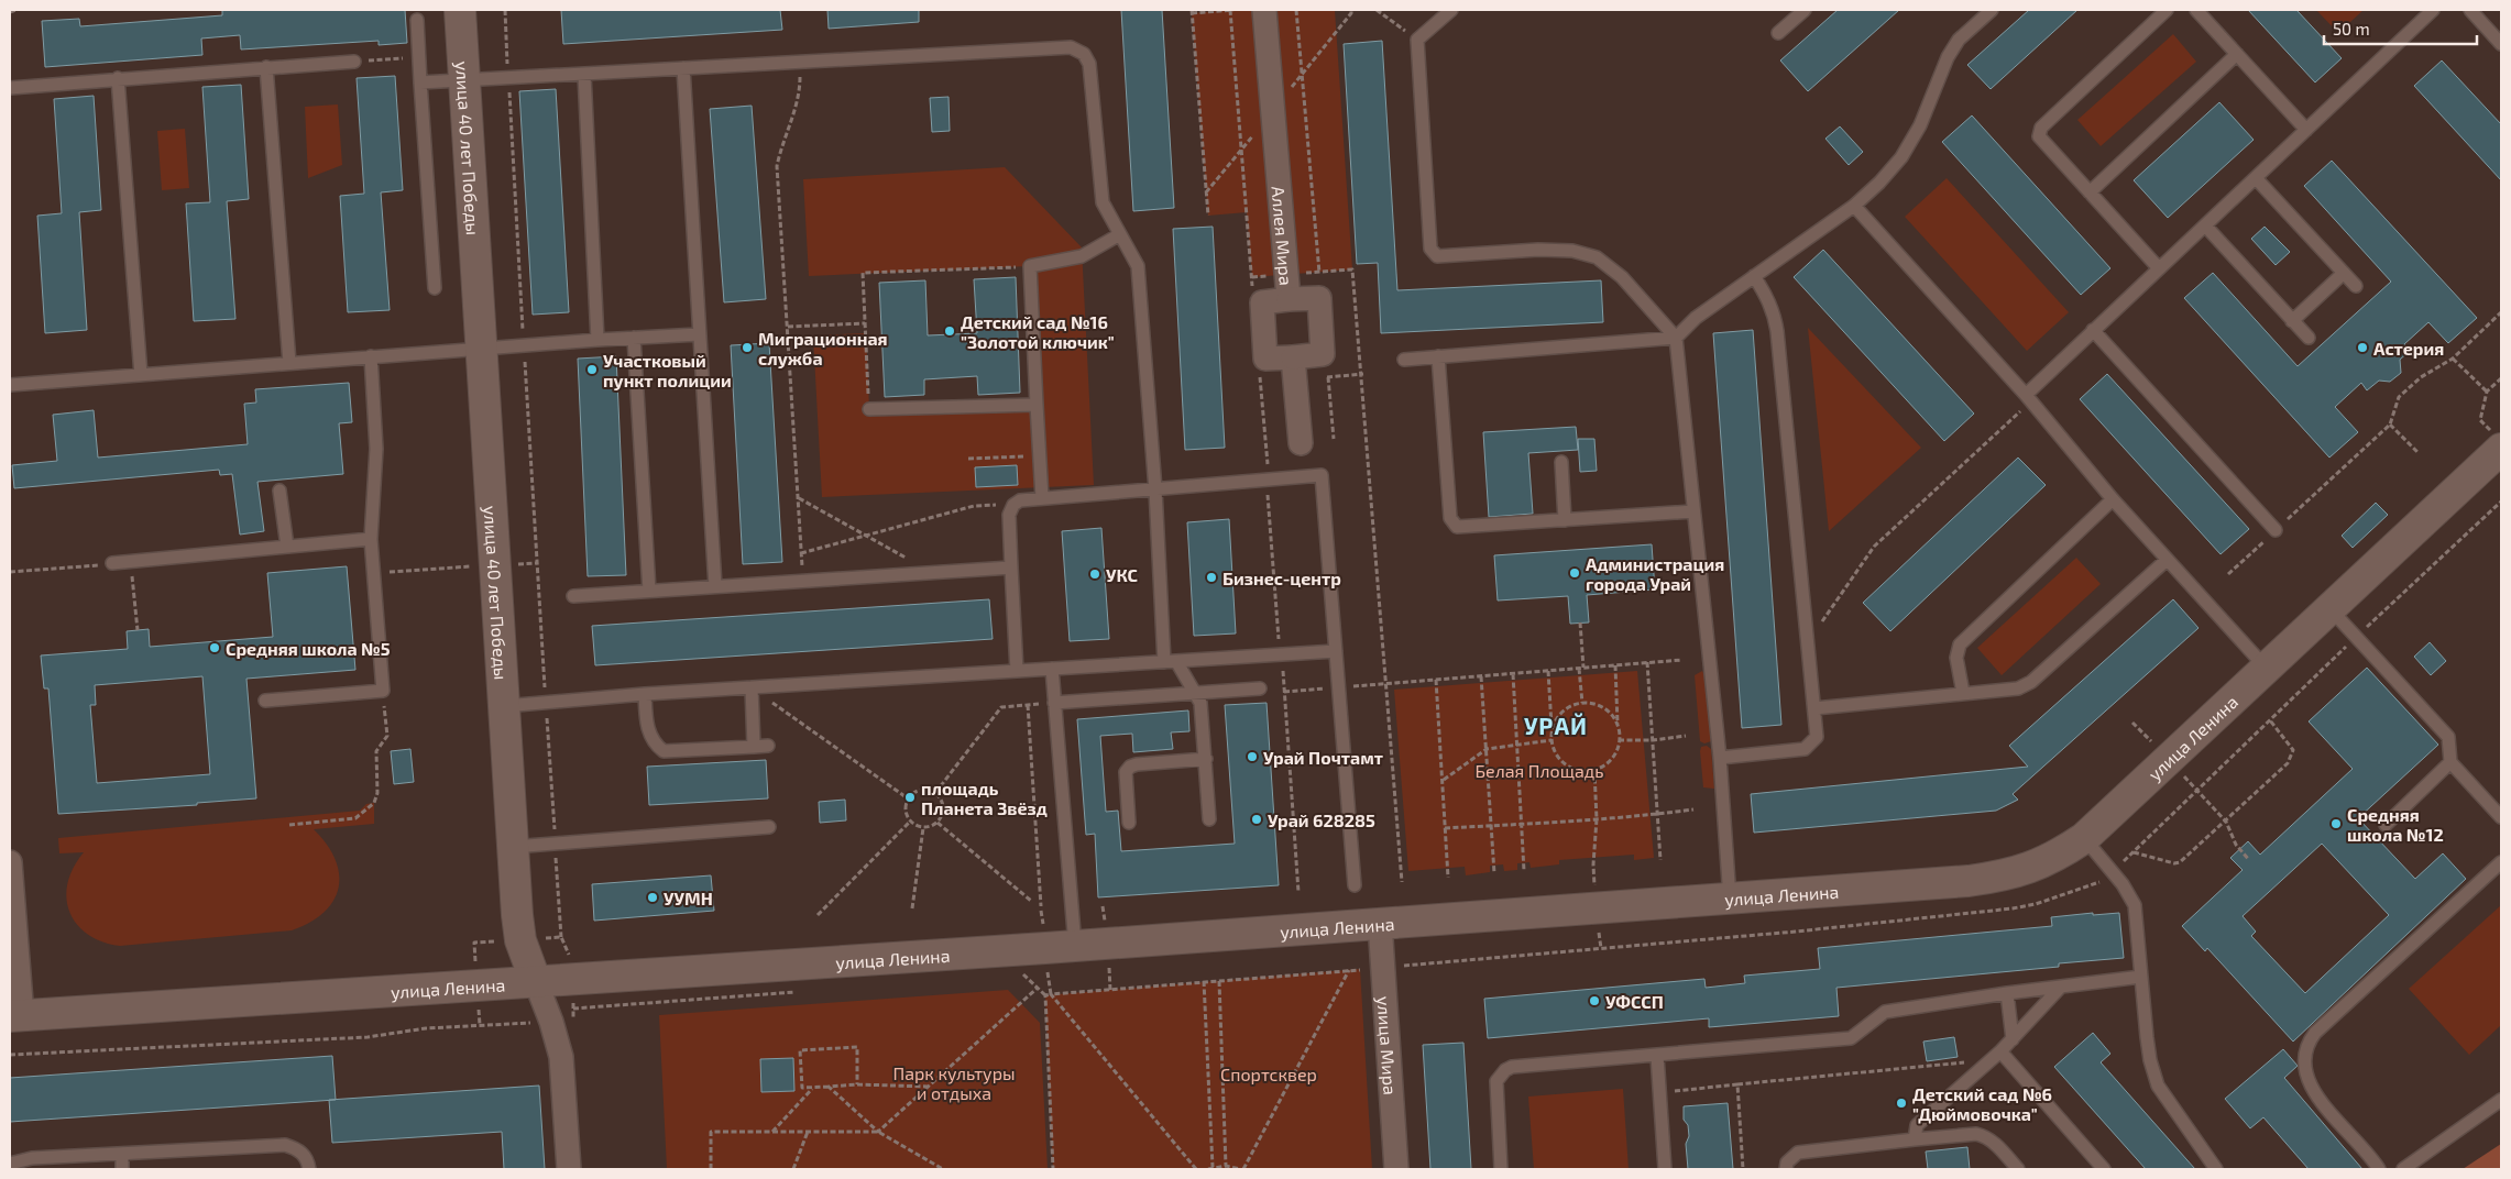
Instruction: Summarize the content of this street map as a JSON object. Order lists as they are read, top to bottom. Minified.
{"streets":{"main road":["улица 40 лет Победы","улица Ленина"],"street":["Аллея Мира","улица Мира"]},"crossings":[["улица 40 лет Победы","улица Ленина"],["улица Ленина","улица Мира"]],"districts":["УРАЙ"],"parks":["Белая Площадь","Парк культуры и отдыха","Спортсквер"],"places":["Детский сад №16 \"Золотой ключик\"","Миграционная служба","Астерия","Участковый пункт полиции","Администрация города Урай","УКС","Бизнес-центр","Средняя школа №5","Урай Почтамт","площадь Планета Звёзд","Урай 628285","Средняя школа №12","УУМН","УФССП","Детский сад №6 \"Дюймовочка\""],"scale_bar":"50 m"}
